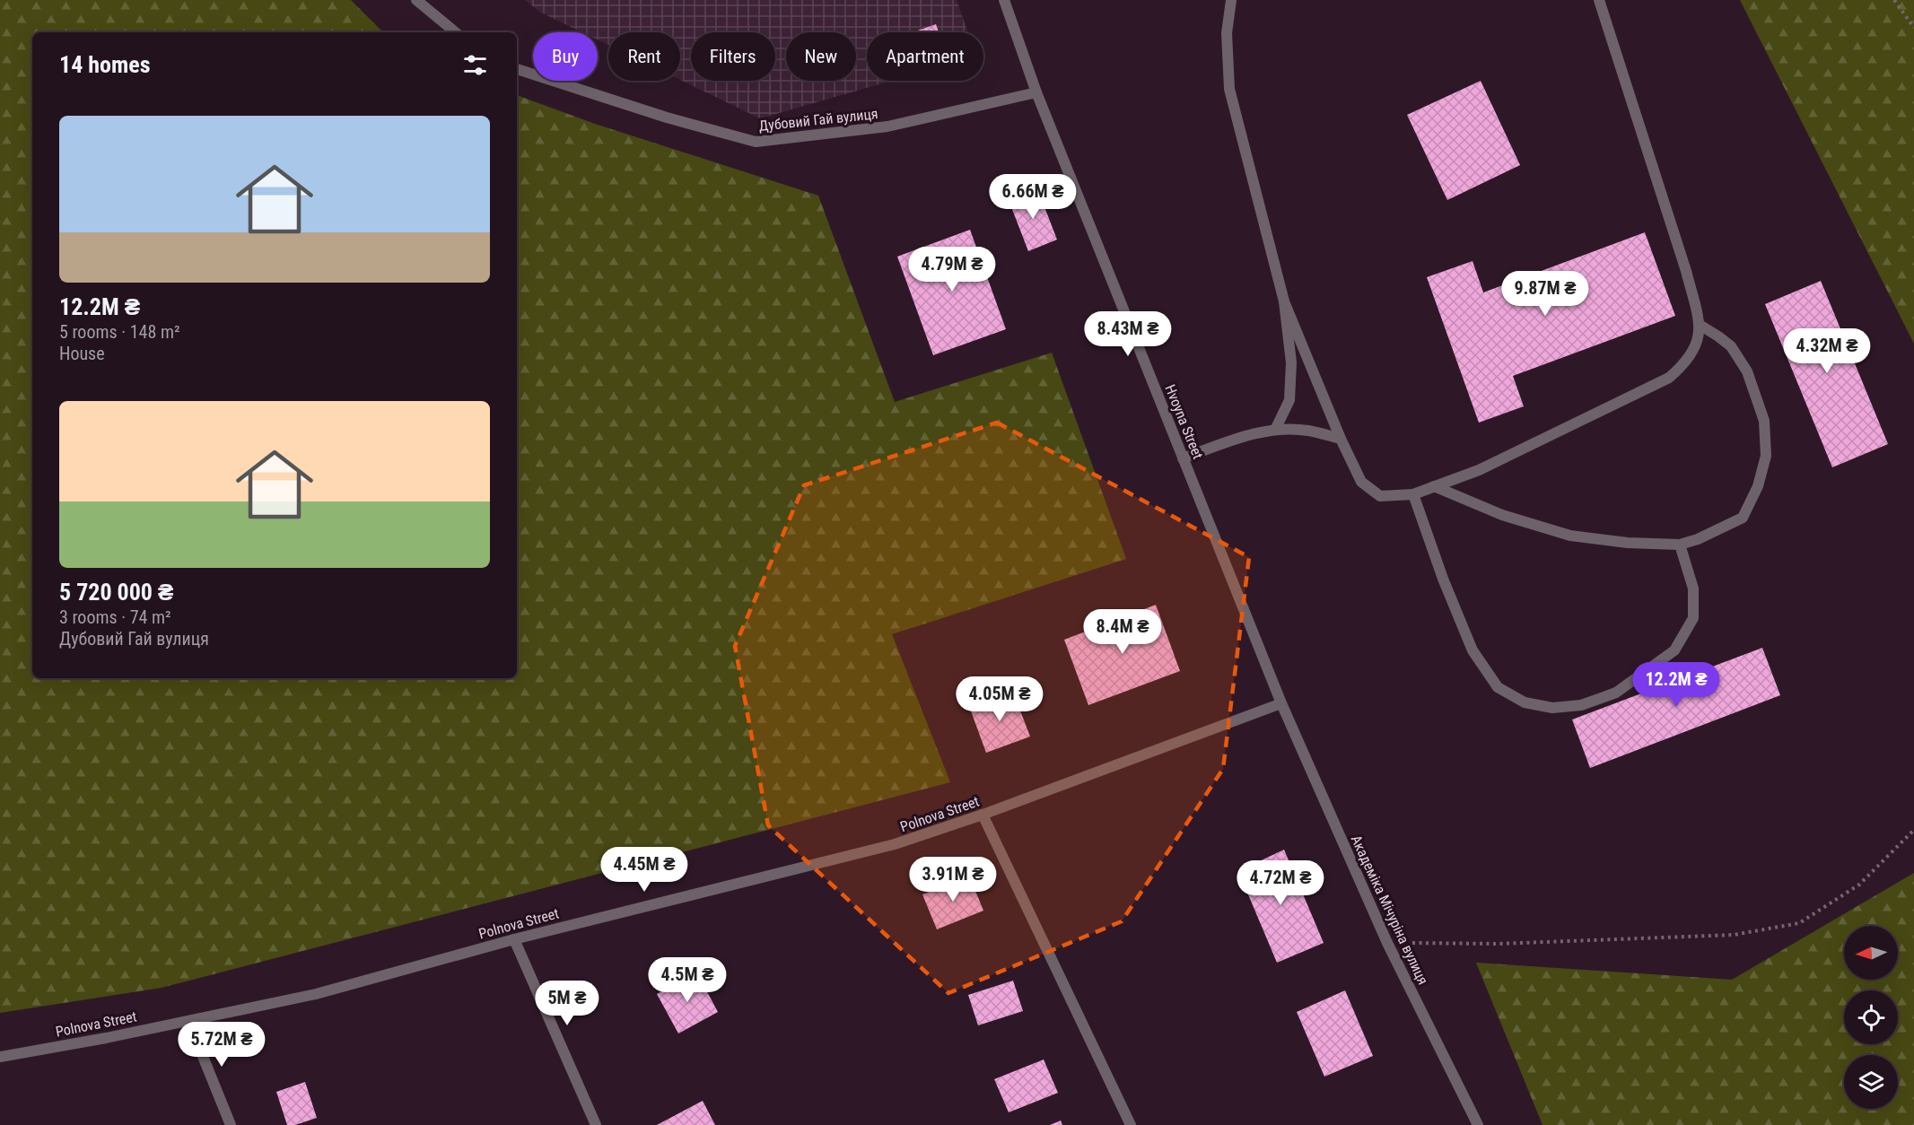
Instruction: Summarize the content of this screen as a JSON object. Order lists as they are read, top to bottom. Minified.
{"streets":{"street":["Дубовий Гай вулиця","Hvoyna Street","Polnova Street","Академіка Мічуріна вулиця"]},"crossings":[["Дубовий Гай вулиця","Hvoyna Street"],["Hvoyna Street","Polnova Street"],["Hvoyna Street","Академіка Мічуріна вулиця"],["Polnova Street","Академіка Мічуріна вулиця"]],"north":"left","page":{"chip":["Buy","Rent","Filters","New","Apartment"],"heading":"14 homes","list":[{"name":"12.2M ₴","note":"5 rooms · 148 m² · House"},{"name":"5 720 000 ₴","note":"3 rooms · 74 m² · Дубовий Гай вулиця"}],"price":["6.66M ₴","4.79M ₴","9.87M ₴","8.43M ₴","4.32M ₴","8.4M ₴","12.2M ₴","4.05M ₴","4.45M ₴","3.91M ₴","4.72M ₴","4.5M ₴","5M ₴","5.72M ₴"]}}
